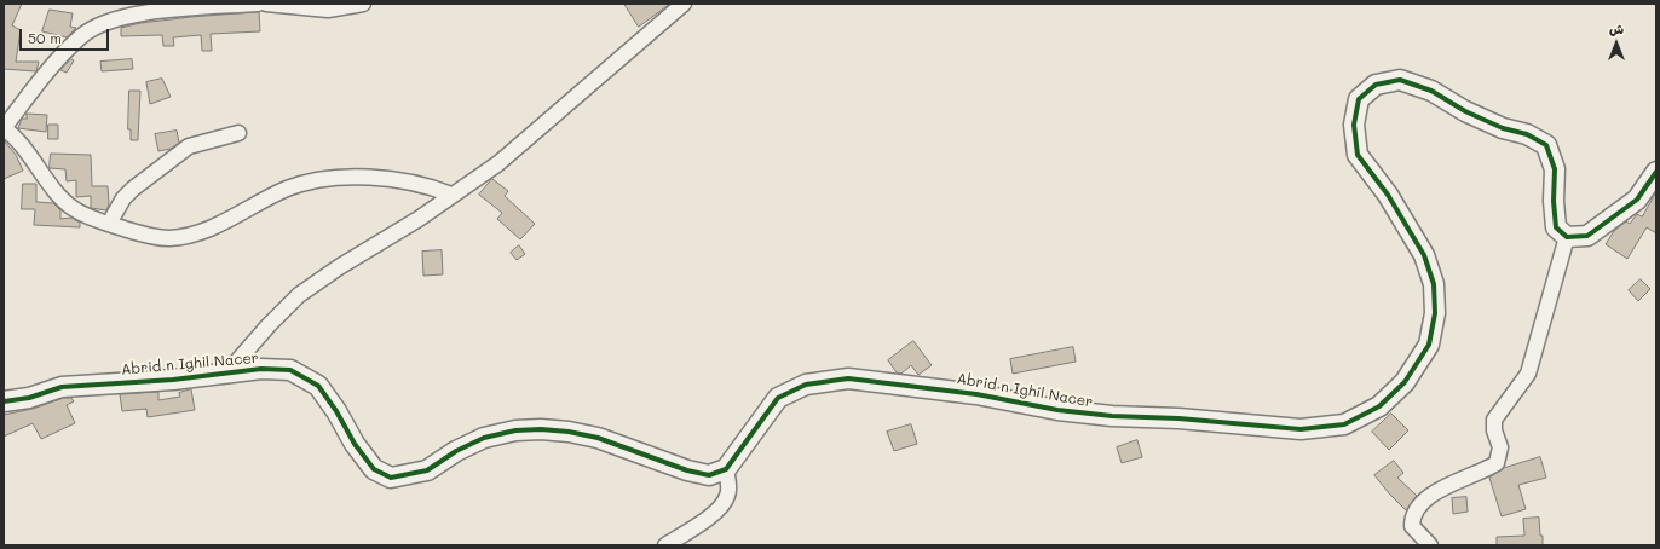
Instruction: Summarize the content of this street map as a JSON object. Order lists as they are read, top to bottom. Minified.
{"streets":{"street":["Abrid n Ighil Nacer"]},"scale_bar":"50 m","north":"top"}
